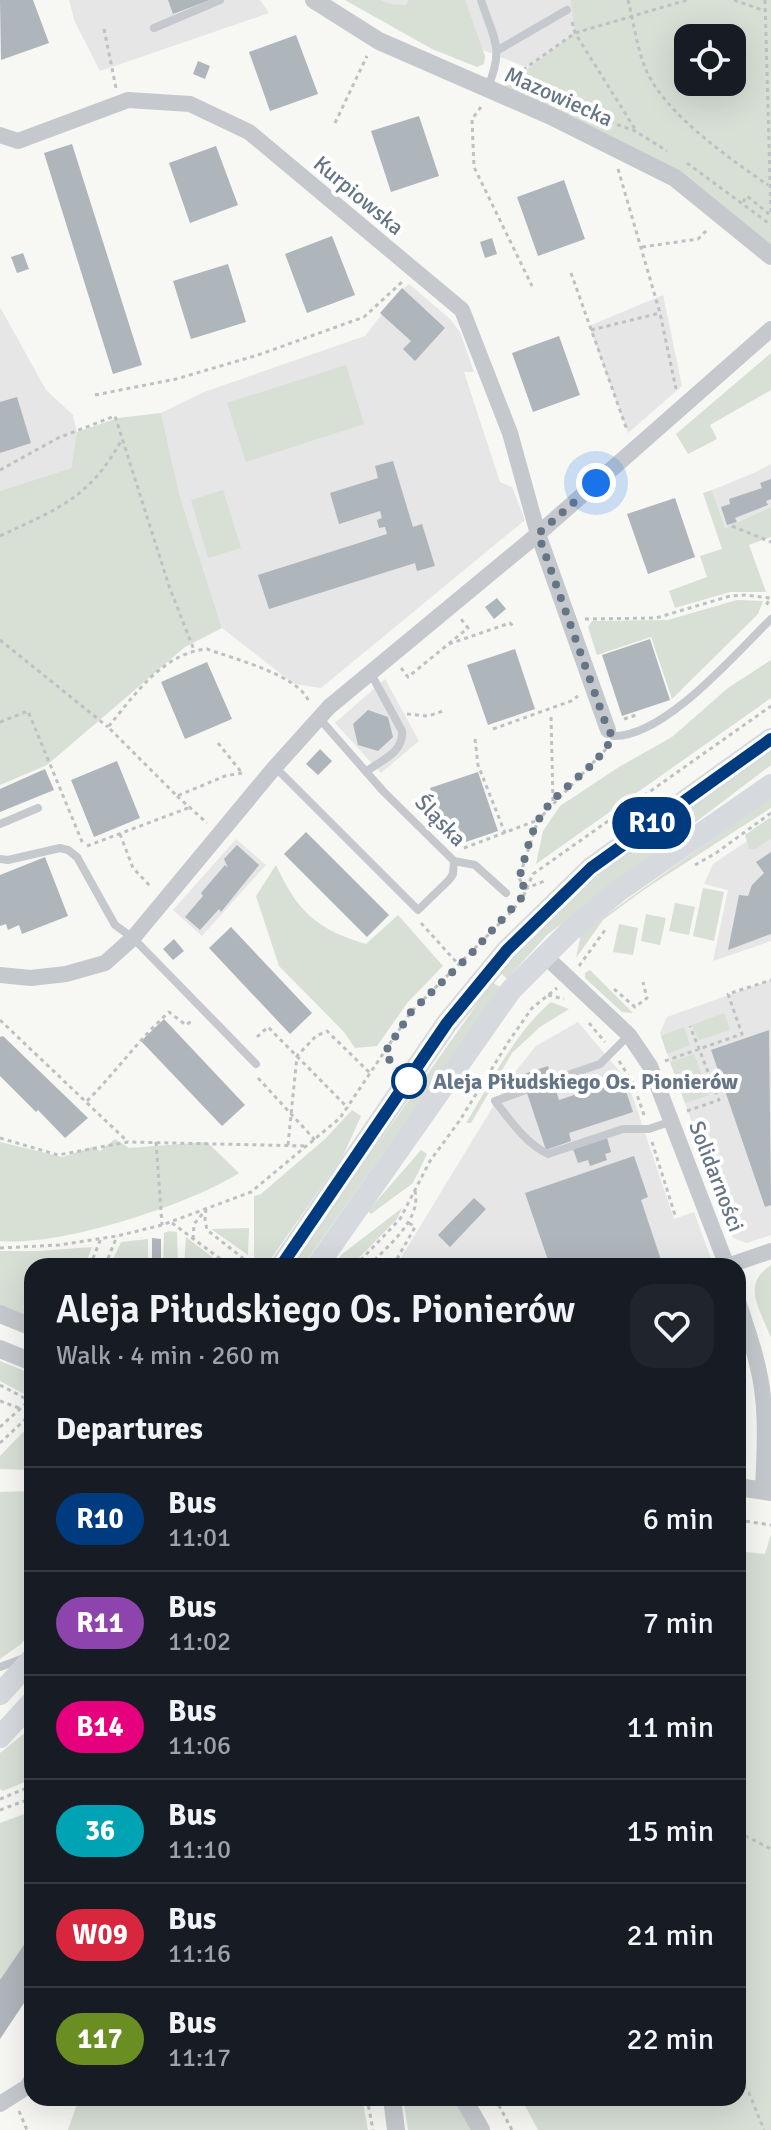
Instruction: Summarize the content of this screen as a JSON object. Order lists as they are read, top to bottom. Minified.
{"streets":{"street":["Mazowiecka","Kurpiowska","Solidarności"],"lane":["Śląska"]},"places":["Aleja Piłudskiego Os. Pionierów"],"lines":["bus line R10"],"page":{"on_map":"R10","heading":[["Aleja Piłudskiego Os. Pionierów","Walk · 4 min · 260 m"],"Departures"],"list":[{"mark":"R10","name":"Bus","note":"11:01","value":"6 min"},{"mark":"R11","name":"Bus","note":"11:02","value":"7 min"},{"mark":"B14","name":"Bus","note":"11:06","value":"11 min"},{"mark":"36","name":"Bus","note":"11:10","value":"15 min"},{"mark":"W09","name":"Bus","note":"11:16","value":"21 min"},{"mark":"117","name":"Bus","note":"11:17","value":"22 min"}]}}
